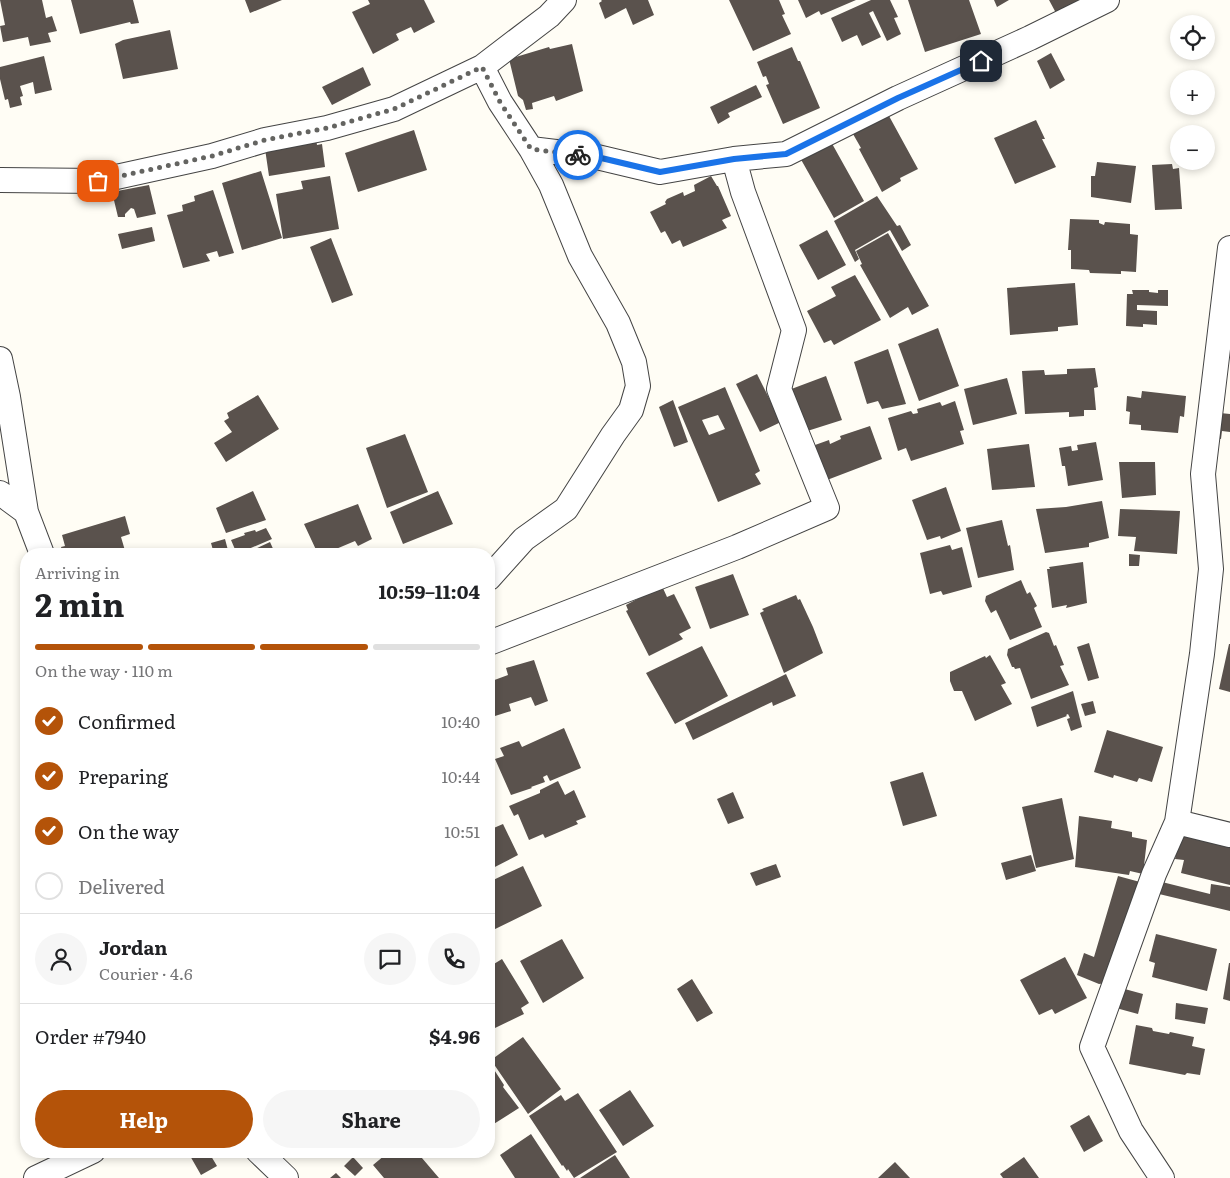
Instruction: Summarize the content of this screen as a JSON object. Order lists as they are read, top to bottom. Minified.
{"page":{"map_buttons":["+","−"],"heading":["2 min","Arriving in","10:59–11:04"],"panel":["Jordan","Courier · 4.6","Order #7940","$4.96"],"bar":"On the way · 110 m","list":[["Confirmed","10:40"],["Preparing","10:44"],["On the way","10:51"],"Delivered"],"buttons":["Help","Share"]}}
